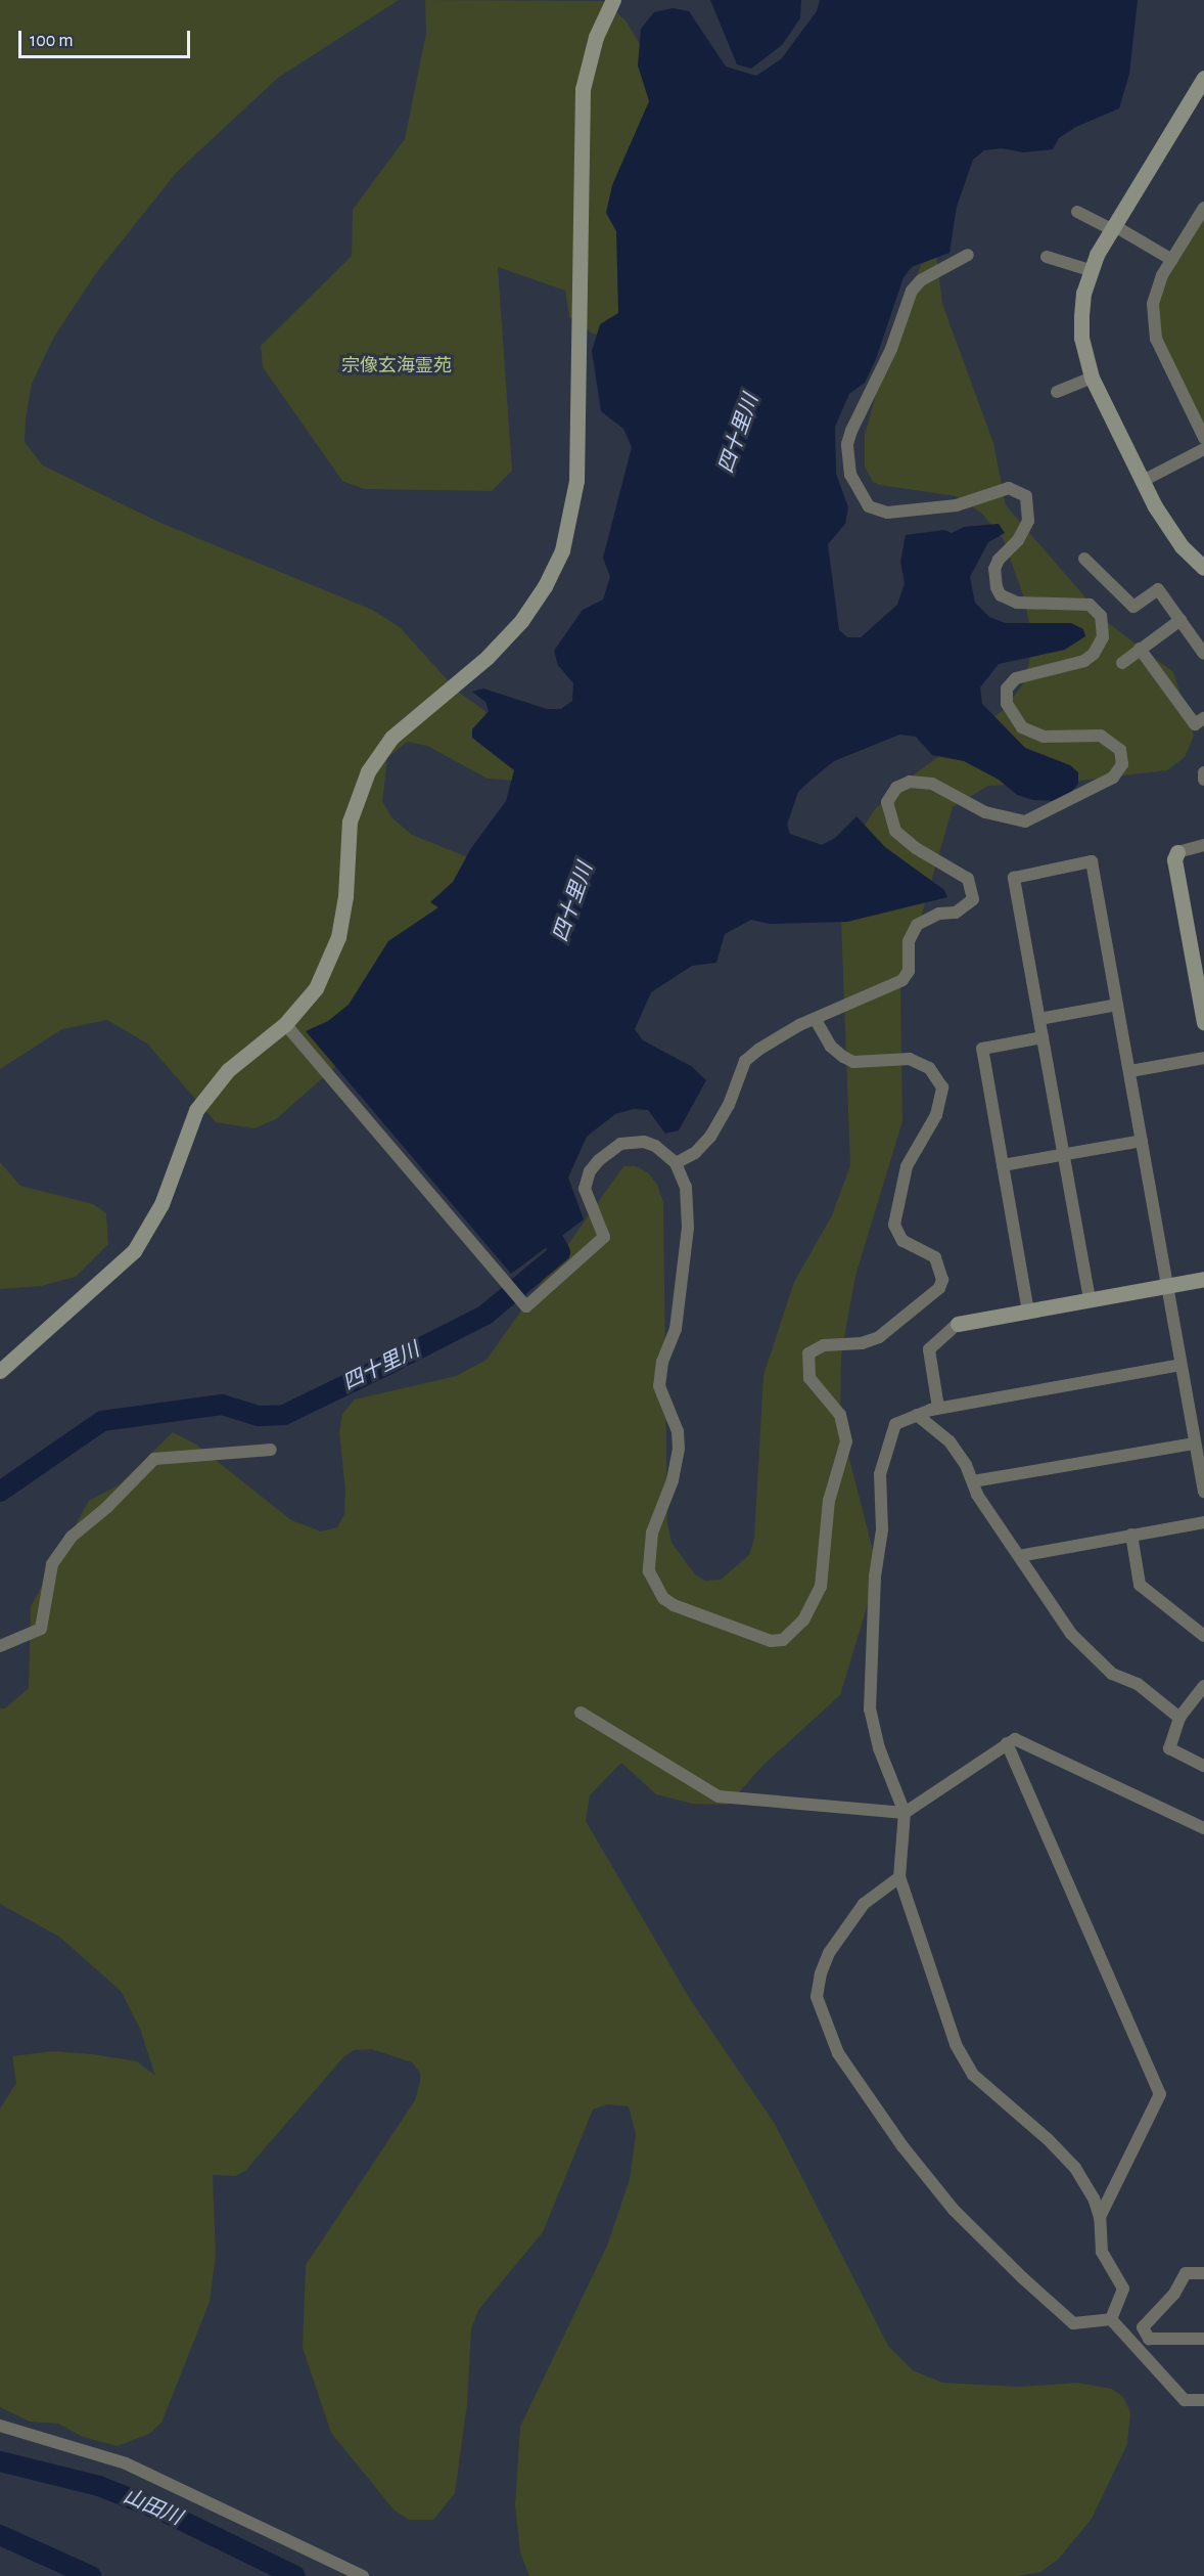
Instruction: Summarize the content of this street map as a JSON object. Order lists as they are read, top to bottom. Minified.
{"water":["四十里川","山田川"],"parks":["宗像玄海霊苑"],"scale_bar":"100 m"}
